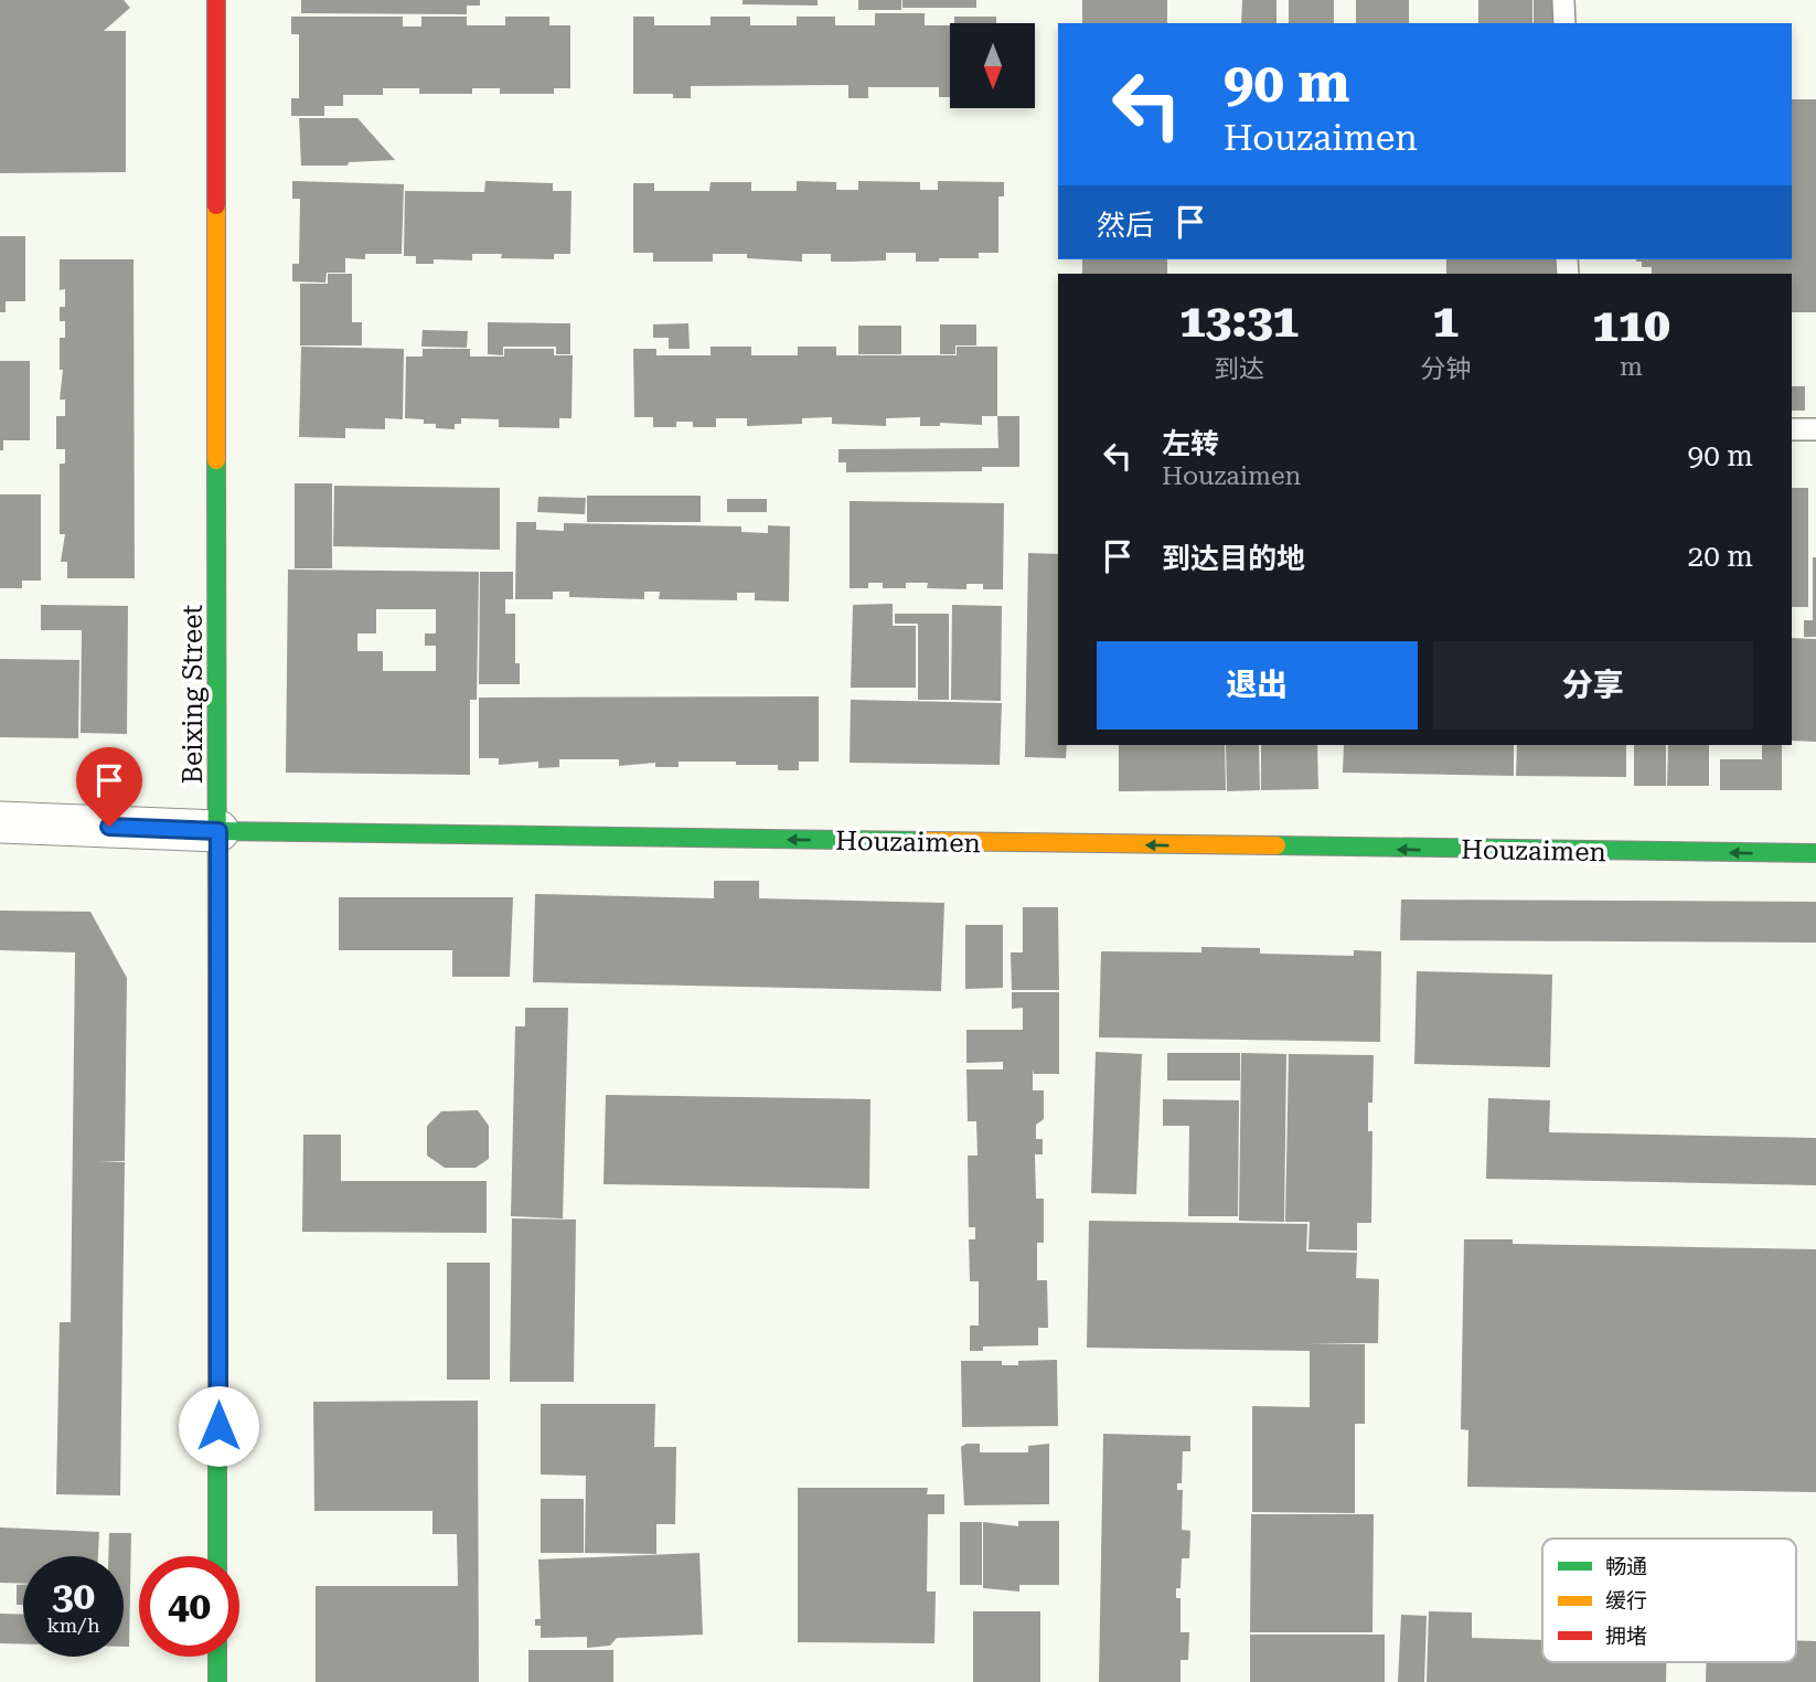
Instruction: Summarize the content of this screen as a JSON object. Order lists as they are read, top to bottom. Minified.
{"streets":{"street":["Beixing Street","Houzaimen"]},"crossings":[["Beixing Street","Houzaimen"]],"one_way":["Houzaimen"],"legend":["畅通","缓行","拥堵"],"north":"bottom","page":{"turn":["90 m","Houzaimen"],"then":"然后","eta":["13:31","到达","1","分钟","110","m"],"list":[{"name":"左转","note":"Houzaimen","value":"90 m"},{"name":"到达目的地","value":"20 m"}],"buttons":["退出","分享"],"speed":"30 km/h","limit":"40"}}
